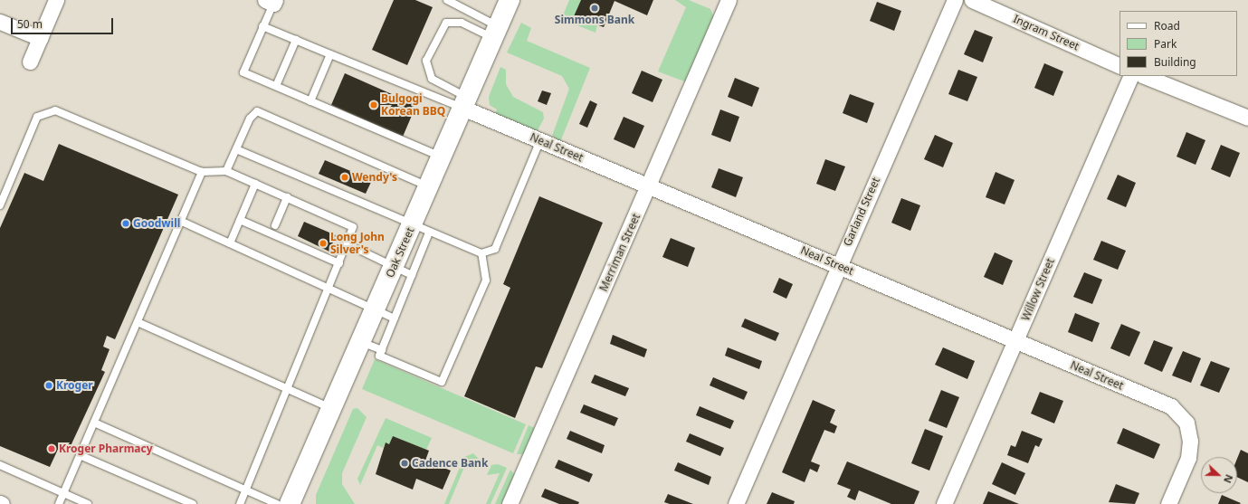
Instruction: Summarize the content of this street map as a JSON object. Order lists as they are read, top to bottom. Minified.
{"streets":{"highway":["Oak Street"],"street":["Ingram Street","Neal Street","Garland Street","Merriman Street","Willow Street"]},"crossings":[["Neal Street","Garland Street"],["Neal Street","Oak Street"],["Neal Street","Merriman Street"],["Neal Street","Willow Street"]],"places":["Simmons Bank","Bulgogi Korean BBQ","Wendy's","Goodwill","Long John Silver's","Kroger","Kroger Pharmacy","Cadence Bank"],"legend":["Road","Park","Building"],"scale_bar":"50 m","north":"right"}
